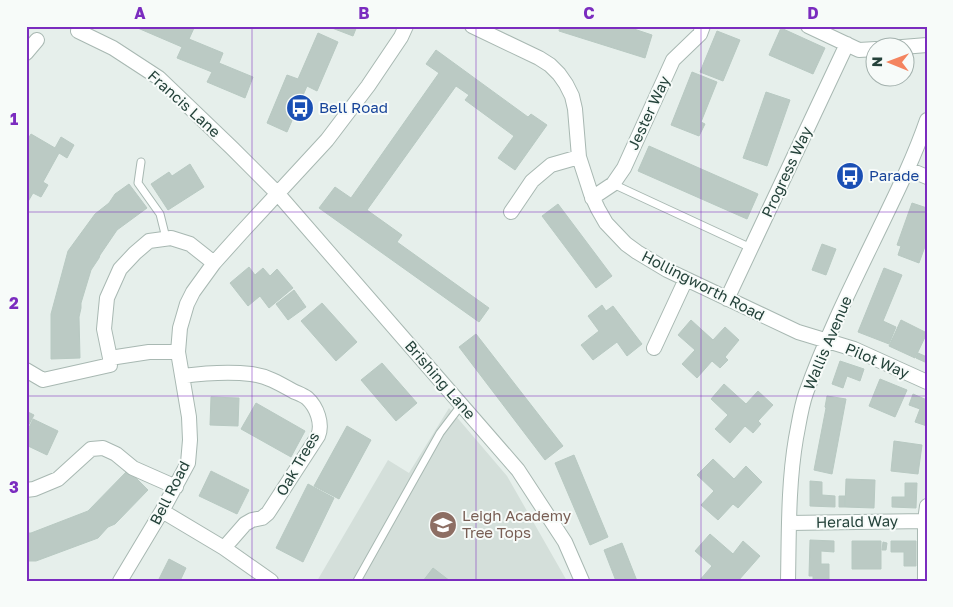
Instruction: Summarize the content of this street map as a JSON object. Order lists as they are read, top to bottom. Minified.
{"streets":{"street":["Francis Lane","Jester Way","Progress Way","Hollingworth Road","Wallis Avenue","Pilot Way","Brishing Lane","Oak Trees","Bell Road","Herald Way"]},"crossings":[["Francis Lane","Brishing Lane"],["Francis Lane","Bell Road"],["Jester Way","Hollingworth Road"],["Progress Way","Hollingworth Road"],["Hollingworth Road","Wallis Avenue"],["Hollingworth Road","Pilot Way"],["Wallis Avenue","Pilot Way"],["Wallis Avenue","Herald Way"],["Brishing Lane","Bell Road"],["Oak Trees","Bell Road"]],"places":{"bus stop":["Bell Road","Parade"],"school or university":["Leigh Academy Tree Tops"]},"north":"left","grid":{"columns":["A","B","C","D"],"rows":["1","2","3"]}}
